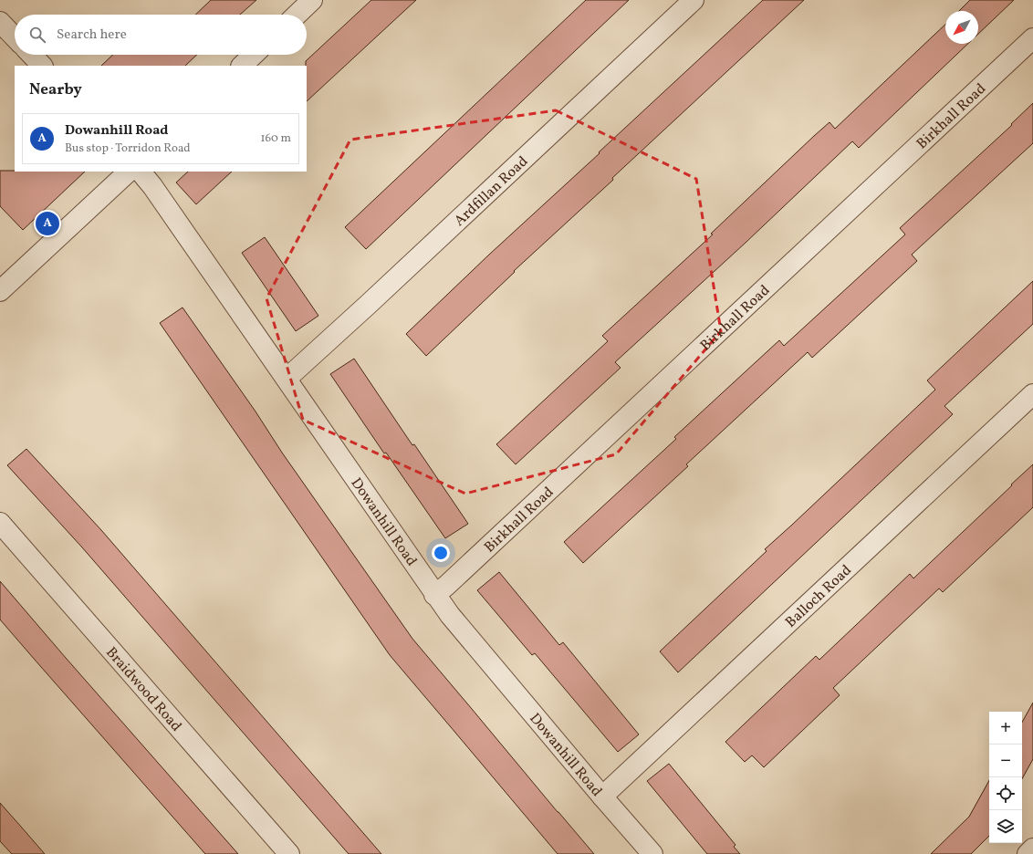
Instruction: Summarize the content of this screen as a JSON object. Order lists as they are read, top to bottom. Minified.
{"streets":{"street":["Birkhall Road","Ardfillan Road","Dowanhill Road","Balloch Road","Braidwood Road"]},"crossings":[["Birkhall Road","Dowanhill Road"],["Ardfillan Road","Dowanhill Road"],["Dowanhill Road","Balloch Road"]],"north":"bottom left","page":{"search":"Search here","heading":"Nearby","list":[{"mark":"A","name":"Dowanhill Road","note":"Bus stop · Torridon Road","value":"160 m"}],"pins":"A","map_buttons":["+","−"]}}
